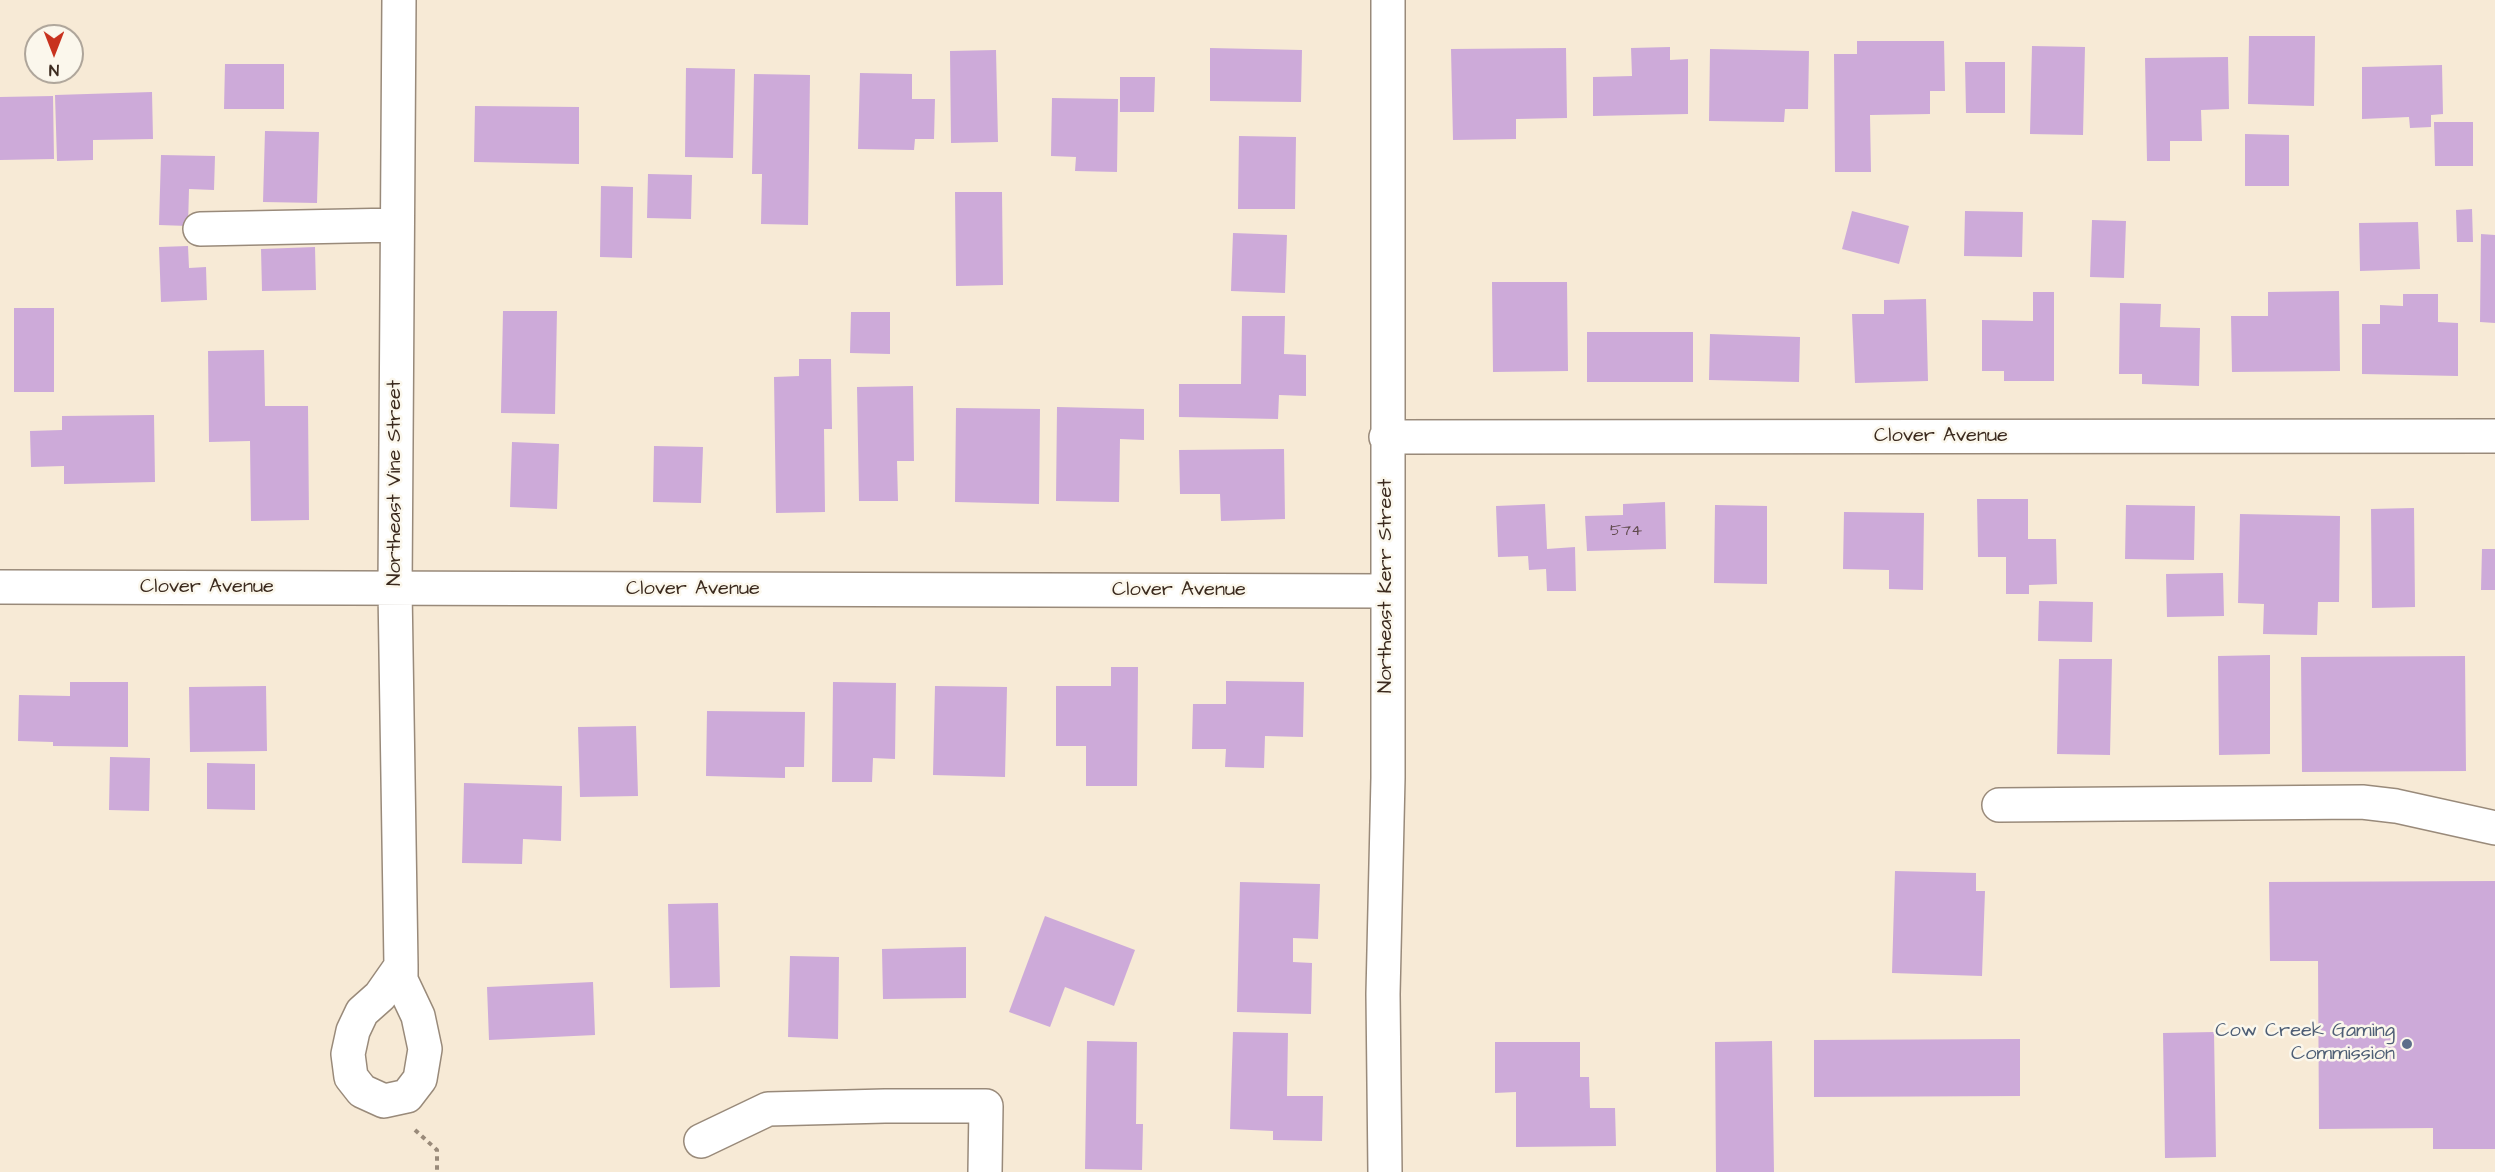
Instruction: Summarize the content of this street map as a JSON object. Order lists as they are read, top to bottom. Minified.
{"streets":{"street":["Clover Avenue","Northeast Vine Street","Northeast Kerr Street"]},"crossings":[["Clover Avenue","Northeast Vine Street"],["Clover Avenue","Northeast Kerr Street"]],"places":["Cow Creek Gaming Commission"],"house_numbers":["574"],"north":"bottom"}
